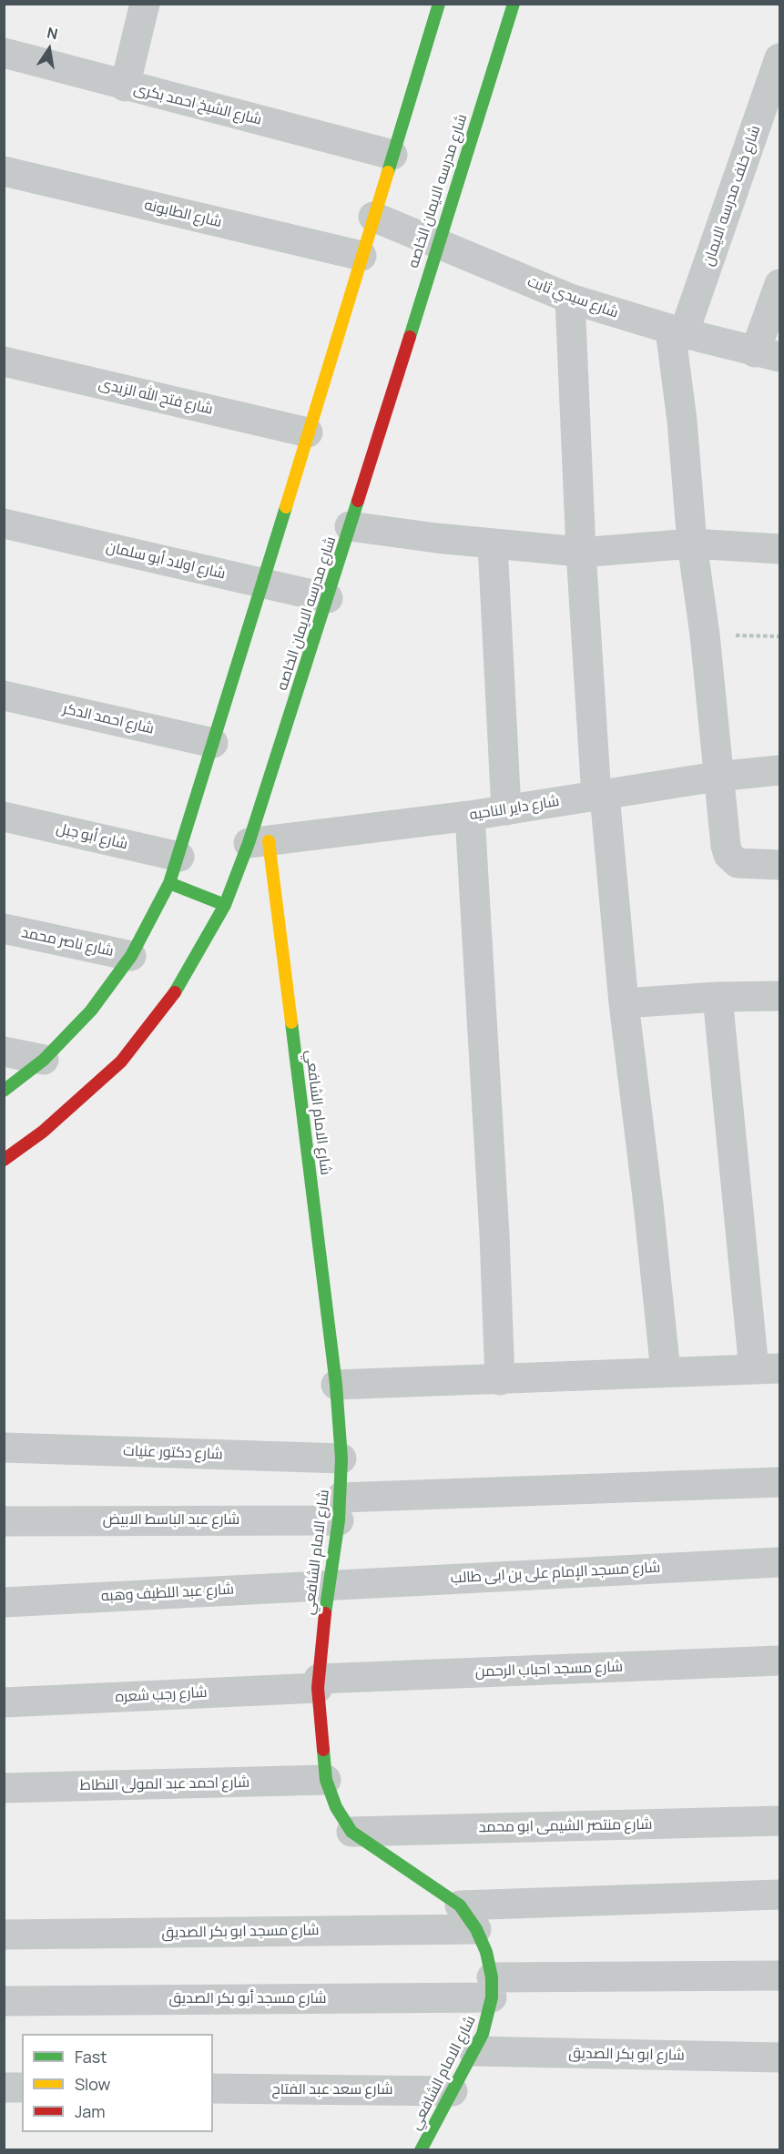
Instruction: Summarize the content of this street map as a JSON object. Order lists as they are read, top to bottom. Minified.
{"streets":{"street":["شارع الشيخ احمد بكرى","شارع مدرسه الايمان الخاصه","شارع خلف مدرسه الايمان","شارع الطابونه","شارع سيدي ثابت","شارع فتح الله الزيدى","شارع اولاد أبو سلمان","شارع احمد الدكر","شارع داير الناحيه","شارع أبو جبل","شارع ناصر محمد","شارع الامام الشافعي","شارع دكتور عنيات","شارع عبد الباسط الابيض","شارع مسجد الإمام على بن ابى طالب","شارع عبد اللطيف وهبه","شارع مسجد احباب الرحمن","شارع رجب شعره","شارع احمد عبد المولى النطاط","شارع منتصر الشيمى ابو محمد","شارع مسجد ابو بكر الصديق","شارع مسجد أبو بكر الصديق","شارع ابو بكر الصديق","شارع سعد عبد الفتاح"]},"crossings":[["شارع مدرسه الايمان الخاصه","شارع سيدي ثابت"],["شارع مدرسه الايمان الخاصه","شارع اولاد أبو سلمان"],["شارع مدرسه الايمان الخاصه","شارع داير الناحيه"],["شارع مدرسه الايمان الخاصه","شارع الامام الشافعي"],["شارع خلف مدرسه الايمان","شارع سيدي ثابت"],["شارع داير الناحيه","شارع الامام الشافعي"],["شارع الامام الشافعي","شارع دكتور عنيات"],["شارع الامام الشافعي","شارع عبد الباسط الابيض"],["شارع الامام الشافعي","شارع مسجد الإمام على بن ابى طالب"],["شارع الامام الشافعي","شارع عبد اللطيف وهبه"],["شارع الامام الشافعي","شارع مسجد احباب الرحمن"],["شارع الامام الشافعي","شارع رجب شعره"],["شارع الامام الشافعي","شارع احمد عبد المولى النطاط"],["شارع الامام الشافعي","شارع منتصر الشيمى ابو محمد"],["شارع الامام الشافعي","شارع مسجد ابو بكر الصديق"],["شارع الامام الشافعي","شارع مسجد أبو بكر الصديق"],["شارع الامام الشافعي","شارع ابو بكر الصديق"],["شارع الامام الشافعي","شارع سعد عبد الفتاح"],["شارع مسجد الإمام على بن ابى طالب","شارع عبد اللطيف وهبه"],["شارع مسجد احباب الرحمن","شارع رجب شعره"]],"legend":["Fast","Slow","Jam"],"north":"top"}
